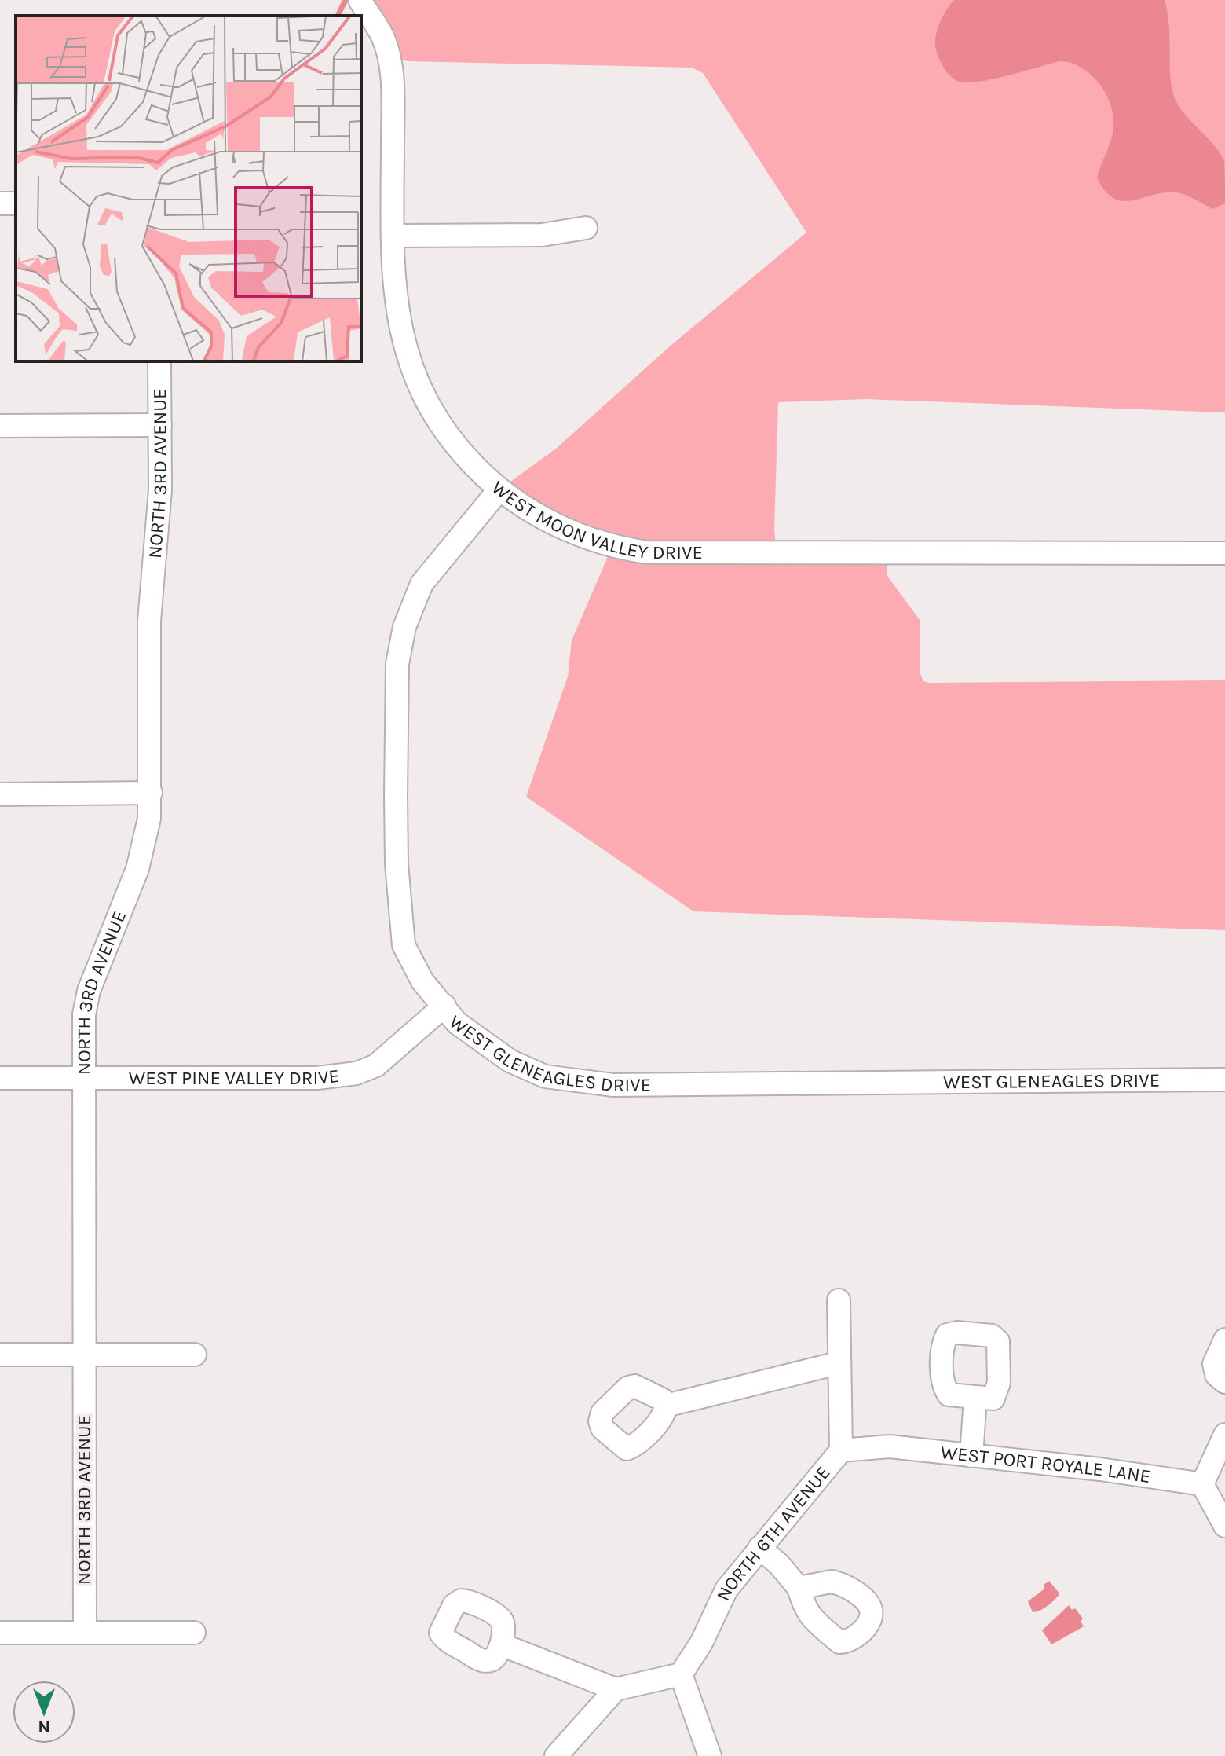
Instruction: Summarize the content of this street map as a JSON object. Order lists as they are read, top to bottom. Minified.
{"streets":{"street":["NORTH 3RD AVENUE","WEST MOON VALLEY DRIVE","WEST GLENEAGLES DRIVE","WEST PINE VALLEY DRIVE","WEST PORT ROYALE LANE","NORTH 6TH AVENUE"]},"crossings":[["NORTH 3RD AVENUE","WEST PINE VALLEY DRIVE"],["WEST MOON VALLEY DRIVE","WEST GLENEAGLES DRIVE"],["WEST GLENEAGLES DRIVE","WEST PINE VALLEY DRIVE"],["WEST PORT ROYALE LANE","NORTH 6TH AVENUE"]],"north":"bottom"}
